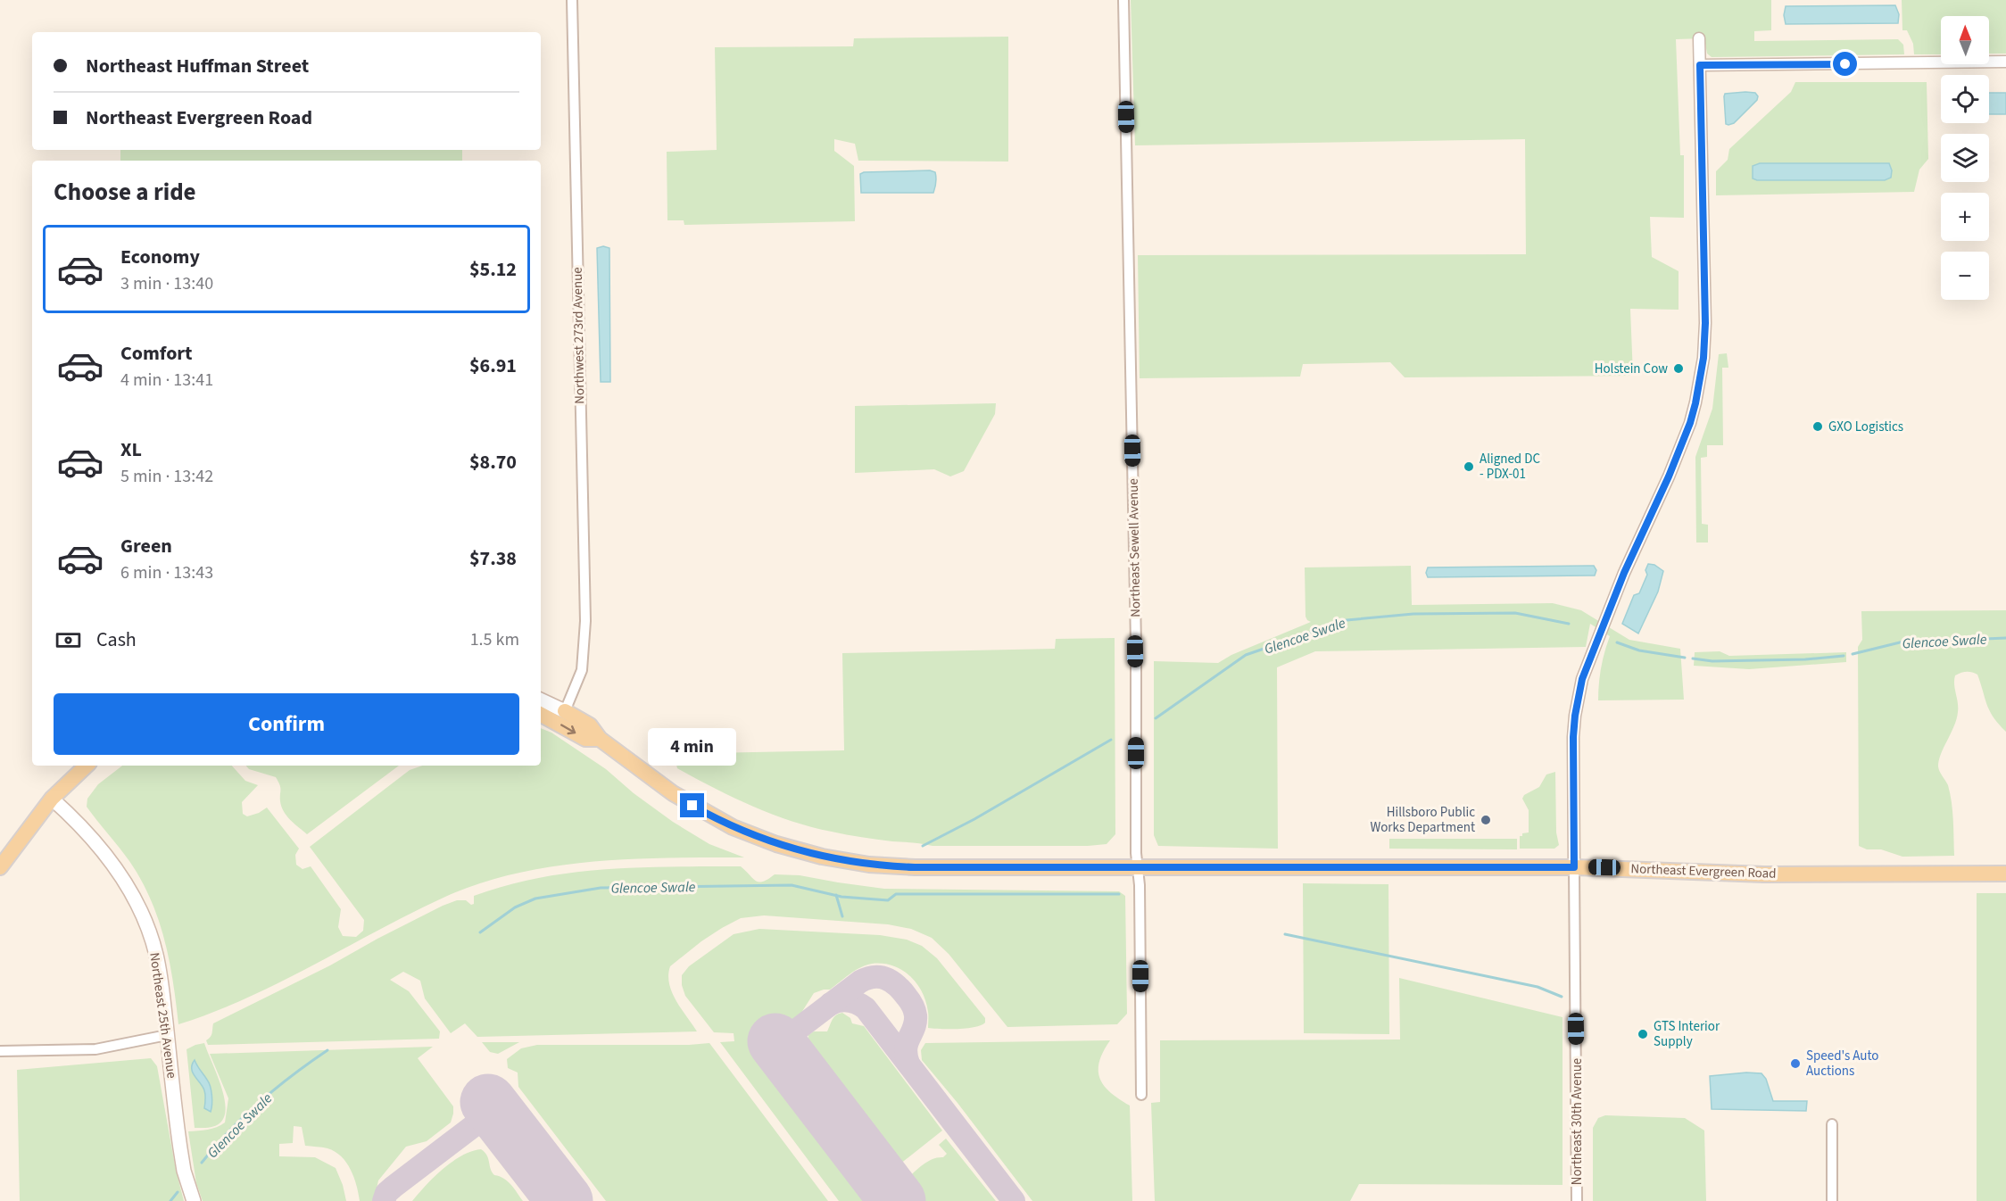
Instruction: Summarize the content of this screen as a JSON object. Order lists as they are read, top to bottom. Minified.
{"streets":{"main road":["Northeast Evergreen Road","Northeast 25th Avenue"],"street":["Northwest 273rd Avenue","Northeast Sewell Avenue","Northeast 30th Avenue"]},"crossings":[["Northwest 273rd Avenue","Northeast Evergreen Road"],["Northeast Sewell Avenue","Northeast Evergreen Road"],["Northeast Evergreen Road","Northeast 30th Avenue"]],"water":["Glencoe Swale"],"places":["Holstein Cow","GXO Logistics","Aligned DC - PDX-01","Hillsboro Public Works Department","GTS Interior Supply","Speed's Auto Auctions"],"north":"top","page":{"map_buttons":["+","−"],"banner":["Northeast Huffman Street","Northeast Evergreen Road"],"heading":"Choose a ride","list":[{"name":"Economy","note":"3 min · 13:40","value":"$5.12"},{"name":"Comfort","note":"4 min · 13:41","value":"$6.91"},{"name":"XL","note":"5 min · 13:42","value":"$8.70"},{"name":"Green","note":"6 min · 13:43","value":"$7.38"}],"pay":["Cash","1.5 km"],"buttons":"Confirm","bubble":"4 min"}}
